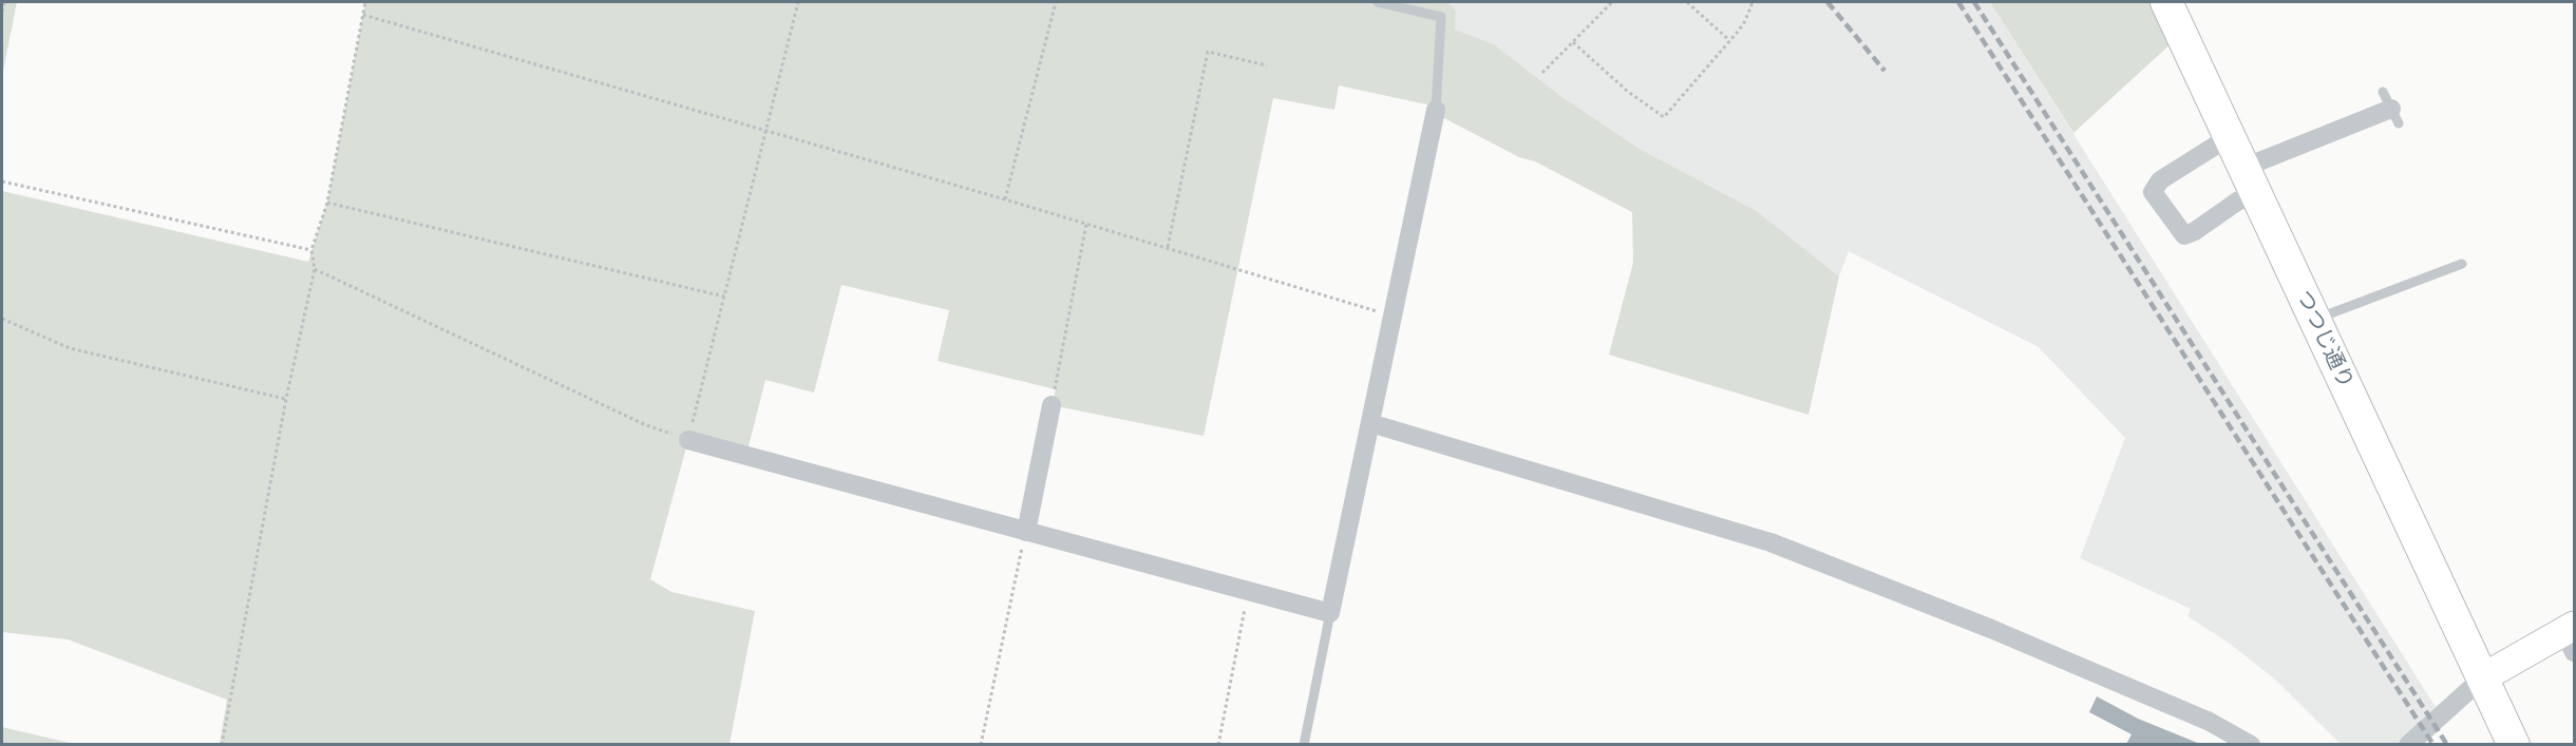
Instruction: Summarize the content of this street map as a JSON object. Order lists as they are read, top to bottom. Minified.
{"streets":{"main road":["つつじ通り"]}}
